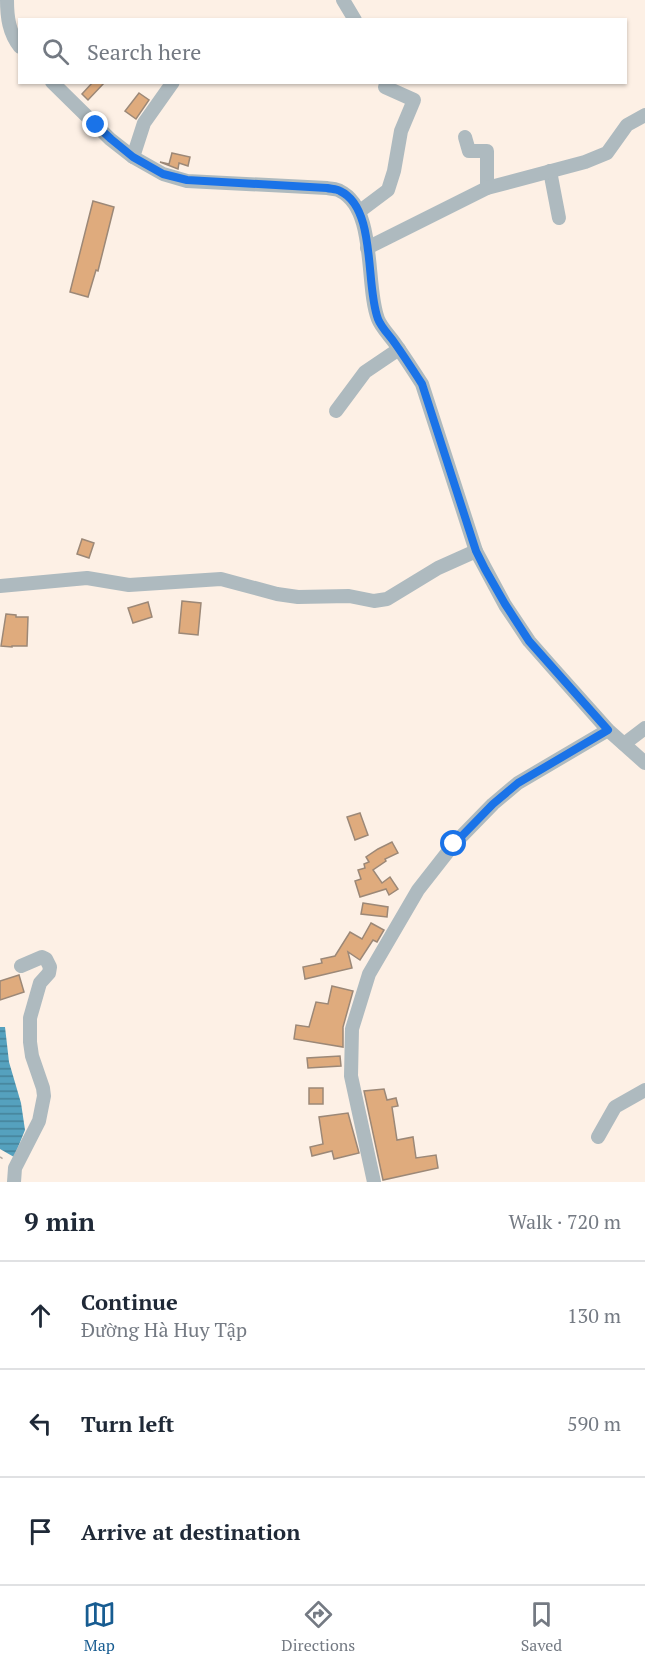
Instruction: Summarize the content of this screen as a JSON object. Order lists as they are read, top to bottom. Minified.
{"page":{"search":"Search here","heading":["9 min","Walk · 720 m"],"list":[["Continue","Đường Hà Huy Tập","130 m"],["Turn left","590 m"],"Arrive at destination"],"nav":["Map","Directions","Saved"]}}
